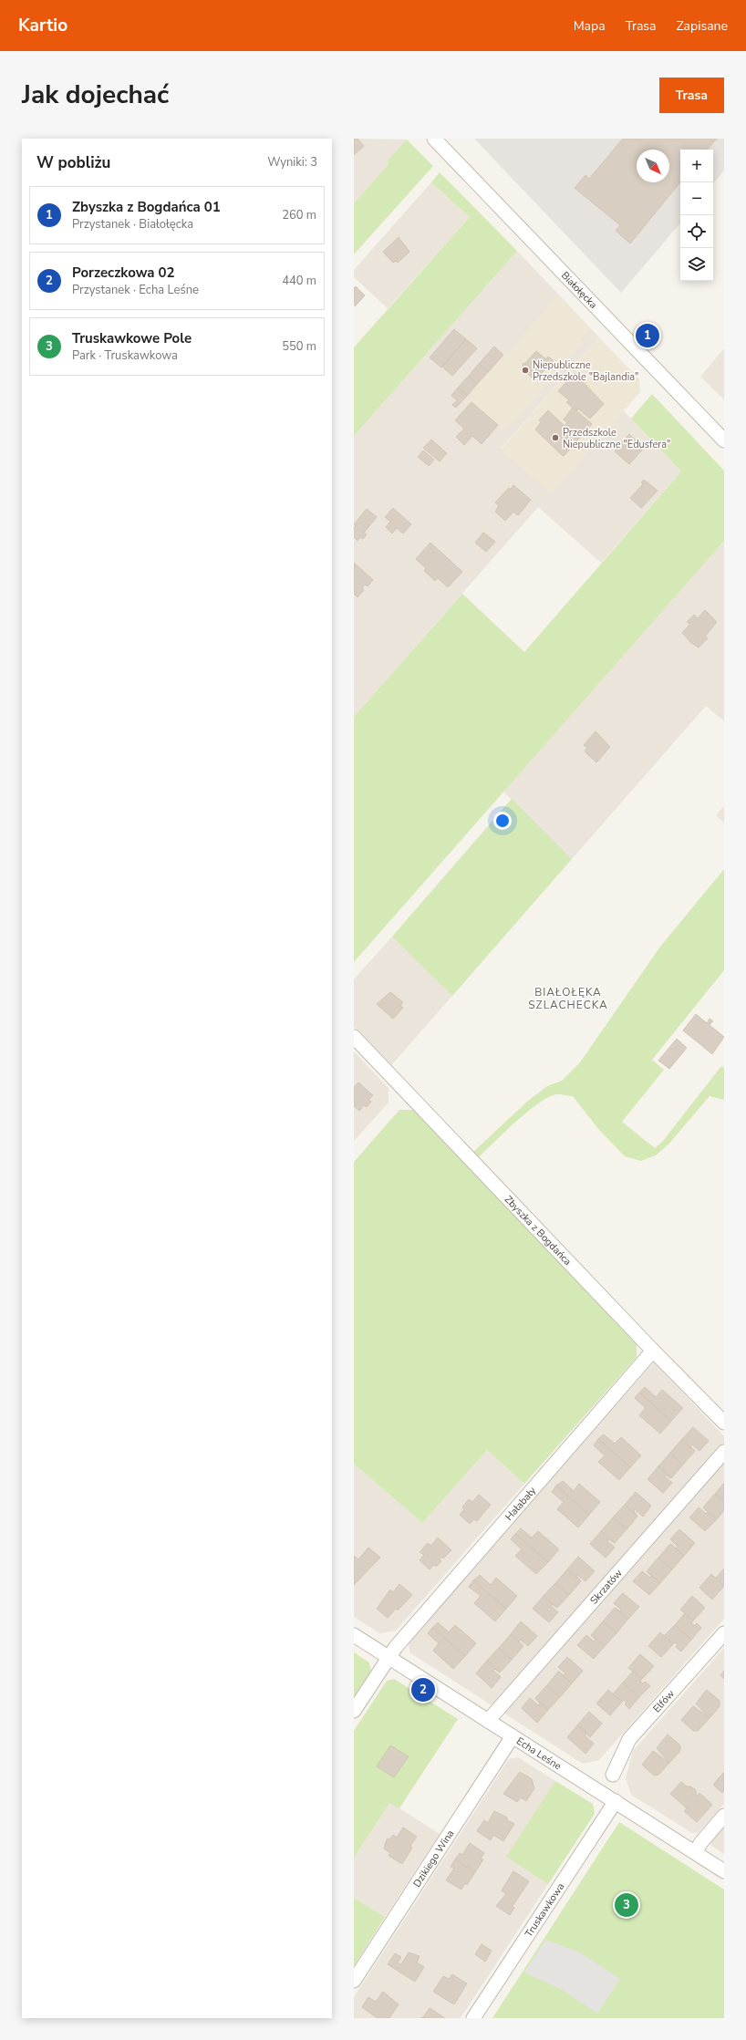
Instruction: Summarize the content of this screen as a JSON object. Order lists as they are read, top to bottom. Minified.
{"streets":{"street":["Białołęcka","Zbyszka z Bogdańca","Hałabały","Skrzatów","Elfów","Echa Leśne","Dzikiego Wina","Truskawkowa"]},"crossings":[["Zbyszka z Bogdańca","Hałabały"],["Hałabały","Echa Leśne"],["Skrzatów","Echa Leśne"],["Echa Leśne","Dzikiego Wina"],["Echa Leśne","Truskawkowa"]],"districts":["BIAŁOŁĘKA SZLACHECKA"],"places":["Niepubliczne Przedszkole \"Bajlandia\"","Przedszkole Niepubliczne \"Edusfera\""],"north":"bottom right","page":{"header":"Kartio","nav":["Mapa","Trasa","Zapisane"],"title":"Jak dojechać","buttons":"Trasa","heading":["W pobliżu","Wyniki: 3"],"map_buttons":["+","−"],"list":[{"mark":"1","name":"Zbyszka z Bogdańca 01","note":"Przystanek · Białołęcka","value":"260 m"},{"mark":"2","name":"Porzeczkowa 02","note":"Przystanek · Echa Leśne","value":"440 m"},{"mark":"3","name":"Truskawkowe Pole","note":"Park · Truskawkowa","value":"550 m"}],"pins":["1","2","3"]}}
